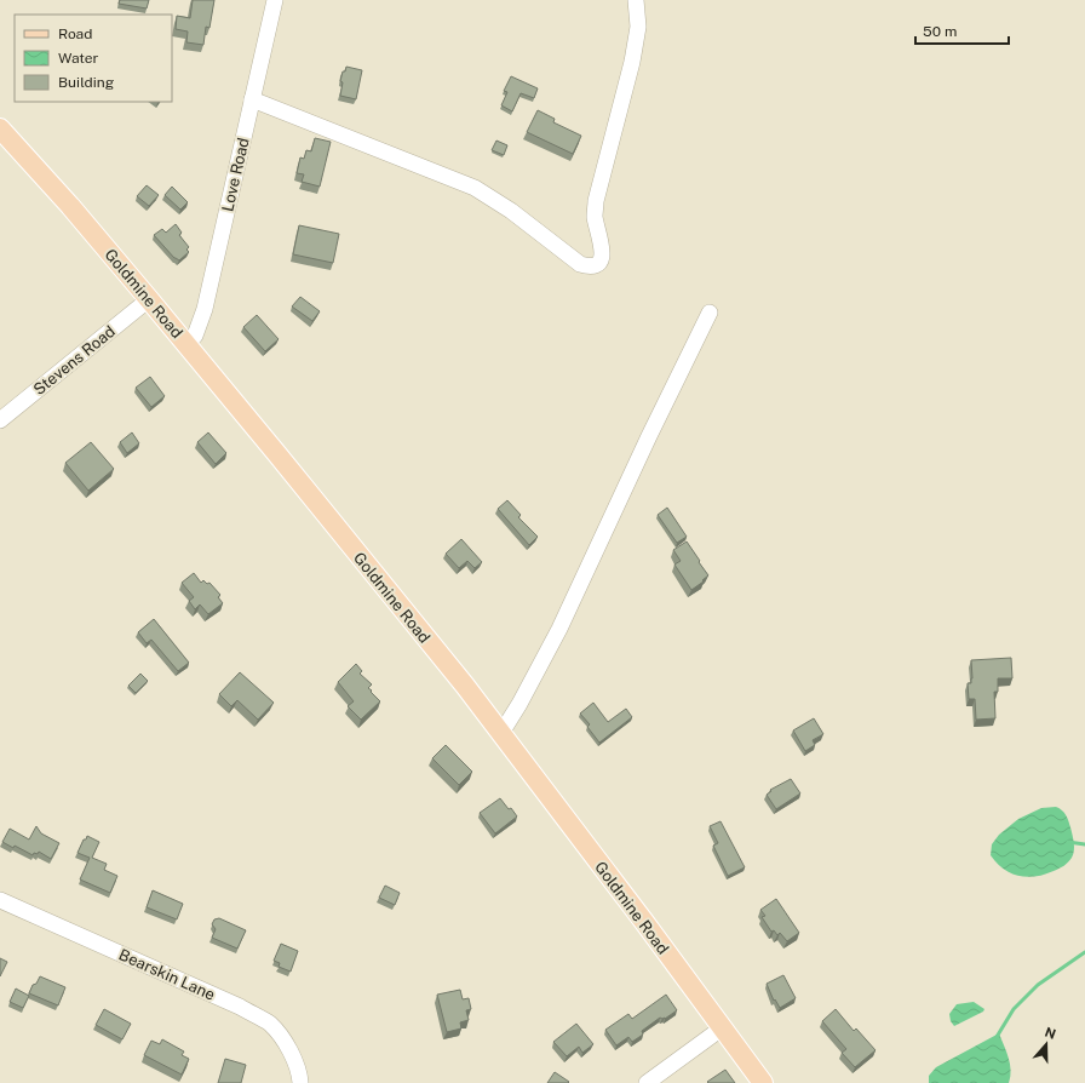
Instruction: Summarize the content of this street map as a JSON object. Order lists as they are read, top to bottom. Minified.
{"streets":{"main road":["Goldmine Road"],"street":["Love Road","Stevens Road","Bearskin Lane"]},"crossings":[["Love Road","Goldmine Road"],["Goldmine Road","Stevens Road"]],"legend":["Road","Water","Building"],"scale_bar":"50 m","north":"top"}
